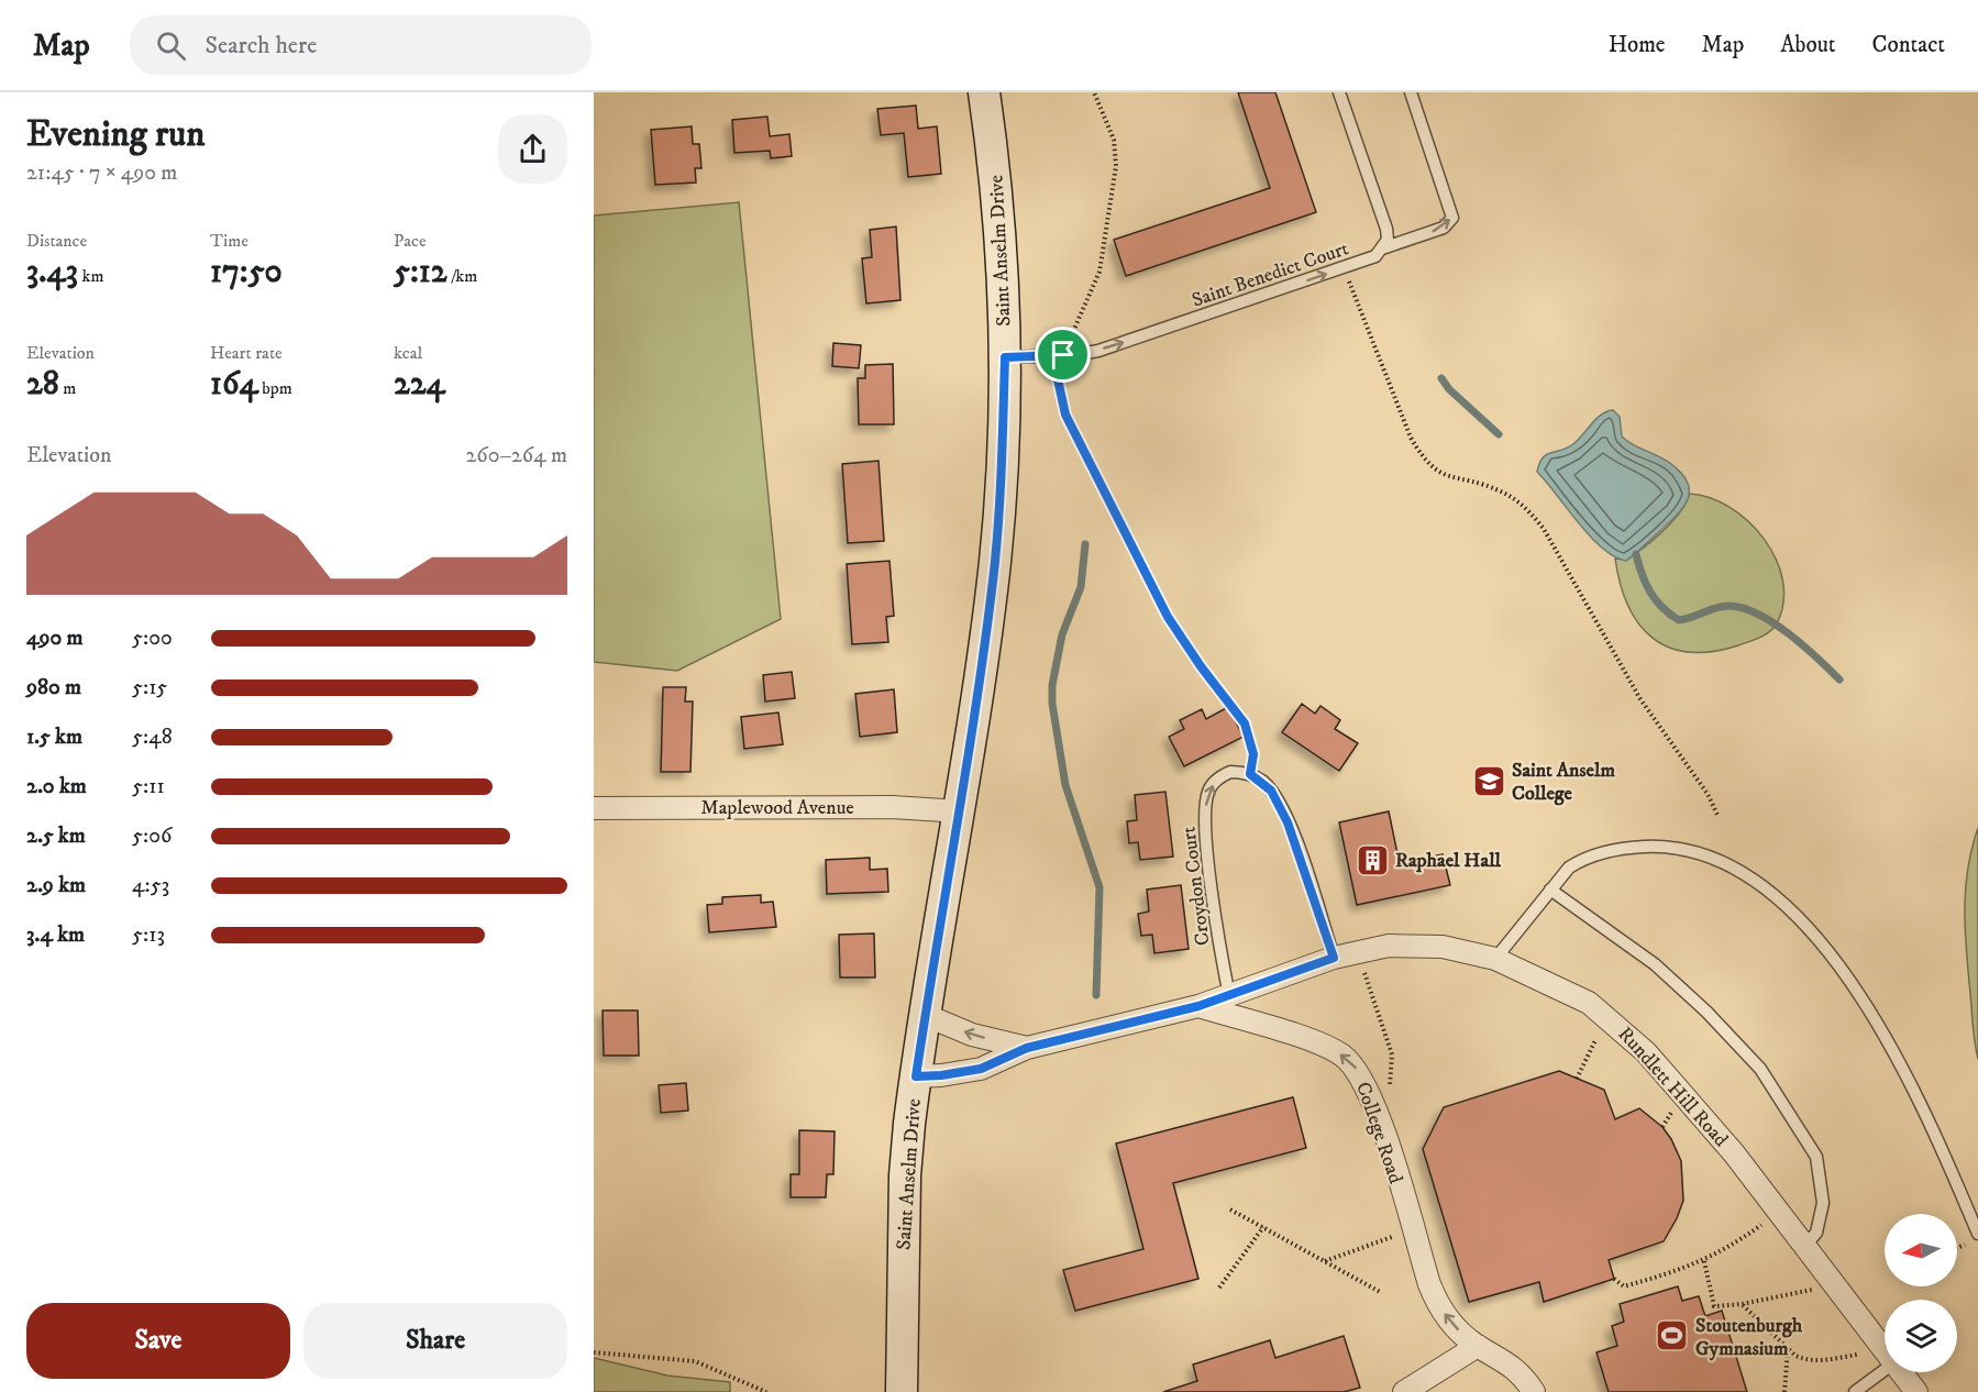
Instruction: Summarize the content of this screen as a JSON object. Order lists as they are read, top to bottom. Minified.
{"streets":{"street":["Saint Anselm Drive","Maplewood Avenue","Rundlett Hill Road","College Road"],"lane":["Saint Benedict Court","Croydon Court"]},"crossings":[["Saint Anselm Drive","Saint Benedict Court"],["Saint Anselm Drive","Maplewood Avenue"],["Saint Anselm Drive","Rundlett Hill Road"],["Croydon Court","Rundlett Hill Road"],["Rundlett Hill Road","College Road"]],"one_way":["Croydon Court","College Road"],"places":{"school or university":["Saint Anselm College"],"building":["Raphael Hall"],"sports":["Stoutenburgh Gymnasium"]},"north":"left","page":{"header":"Map","search":"Search here","nav":["Home","Map","About","Contact"],"heading":["Evening run","21:45 · 7 × 490 m"],"stats":[["Distance","3.43 km"],["Time","17:50"],["Pace","5:12 /km"],["Elevation","28 m"],["Heart rate","164 bpm"],["kcal","224"]],"chart":["Elevation","260–264 m"],"list":[{"name":"490 m","note":"5:00"},{"name":"980 m","note":"5:15"},{"name":"1.5 km","note":"5:48"},{"name":"2.0 km","note":"5:11"},{"name":"2.5 km","note":"5:06"},{"name":"2.9 km","note":"4:53"},{"name":"3.4 km","note":"5:13"}],"buttons":["Save","Share"]}}
